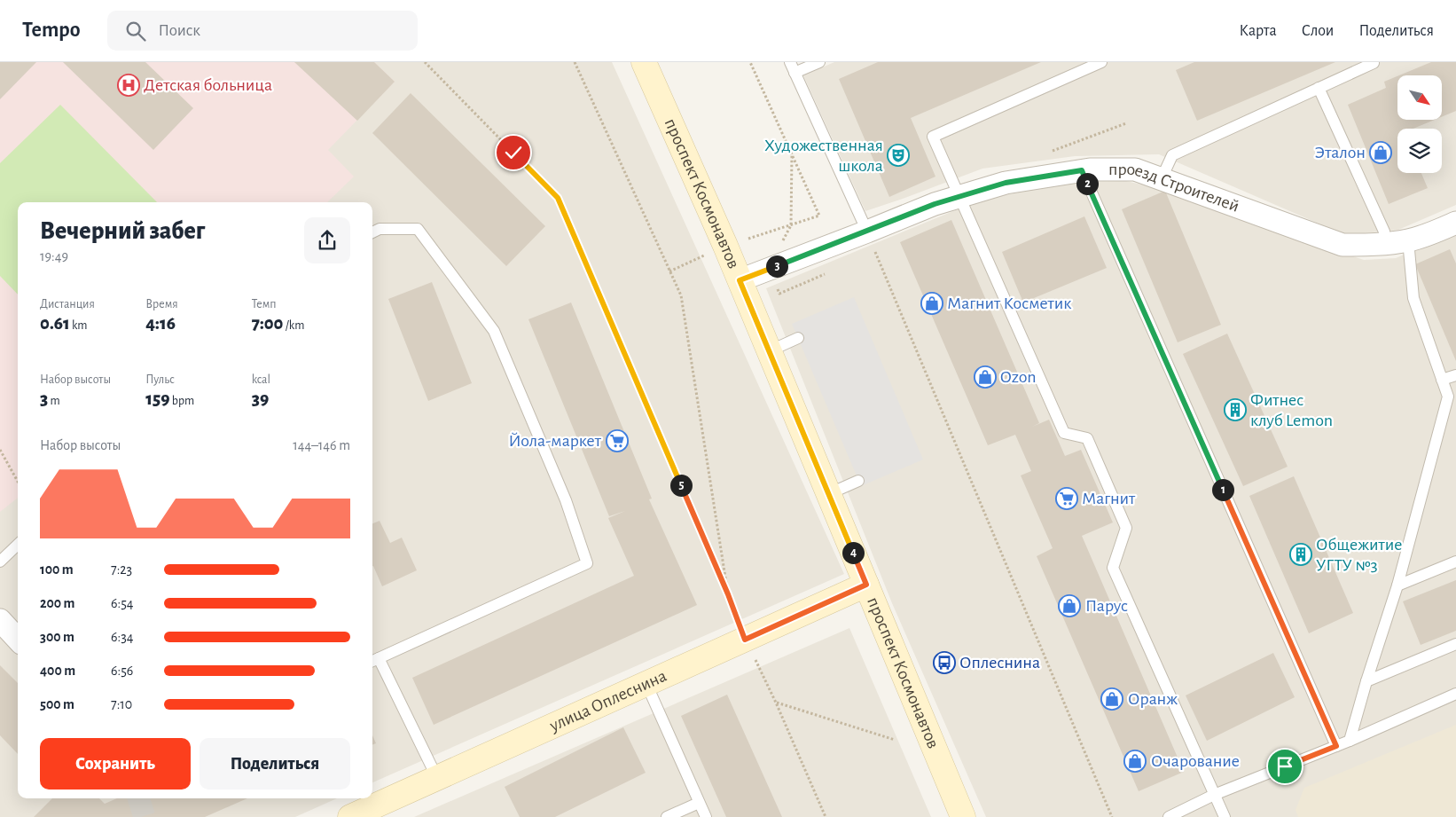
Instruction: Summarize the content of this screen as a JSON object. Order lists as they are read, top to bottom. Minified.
{"streets":{"main road":["проспект Космонавтов","улица Оплеснина"],"street":["проезд Строителей"]},"crossings":[["проезд Строителей","проспект Космонавтов"],["проспект Космонавтов","улица Оплеснина"]],"places":{"hospital":["Детская больница"],"shop":["Эталон","Магнит Косметик","Ozon","Парус","Оранж","Очарование"],"theatre":["Художественная школа"],"building":["Фитнес клуб Lemon","Общежитие УГТУ №3"],"supermarket":["Йола-маркет","Магнит"],"bus stop":["Оплеснина"]},"north":"bottom right","page":{"header":"Tempo","search":"Поиск","nav":["Карта","Слои","Поделиться"],"pins":["2","3","5","1","4"],"heading":["Вечерний забег","19:49"],"stats":[["Дистанция","0.61 km"],["Время","4:16"],["Темп","7:00 /km"],["Набор высоты","3 m"],["Пульс","159 bpm"],["kcal","39"]],"chart":["Набор высоты","144–146 m"],"list":[{"name":"100 m","note":"7:23"},{"name":"200 m","note":"6:54"},{"name":"300 m","note":"6:34"},{"name":"400 m","note":"6:56"},{"name":"500 m","note":"7:10"}],"buttons":["Сохранить","Поделиться"]}}
